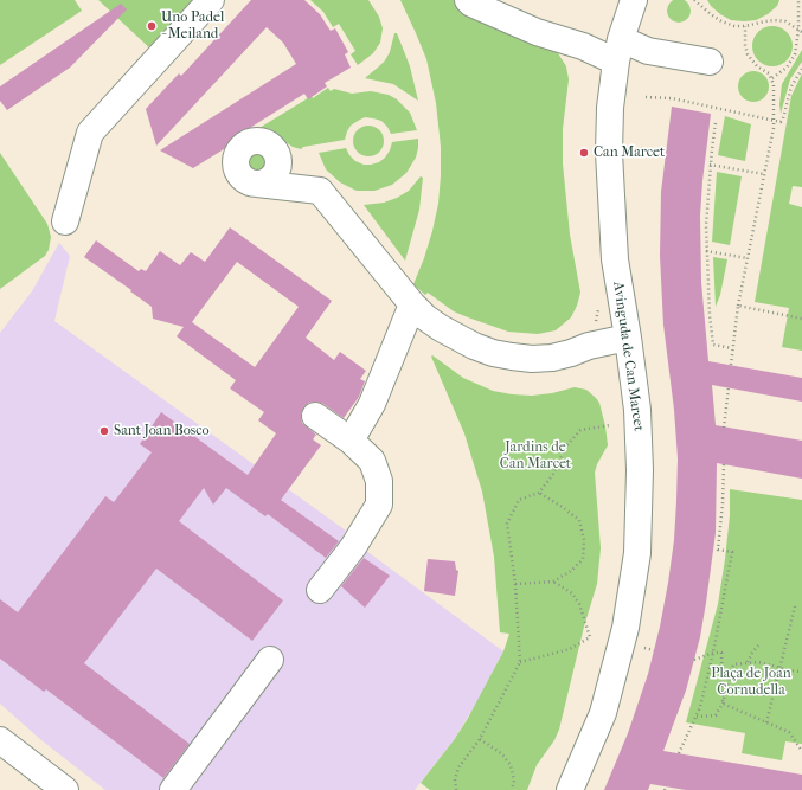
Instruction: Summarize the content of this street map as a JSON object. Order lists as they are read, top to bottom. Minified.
{"streets":{"street":["Avinguda de Can Marcet"]},"parks":["Jardins de Can Marcet","Plaça de Joan Cornudella"],"places":["Uno Padel - Meiland","Can Marcet","Sant Joan Bosco"]}
